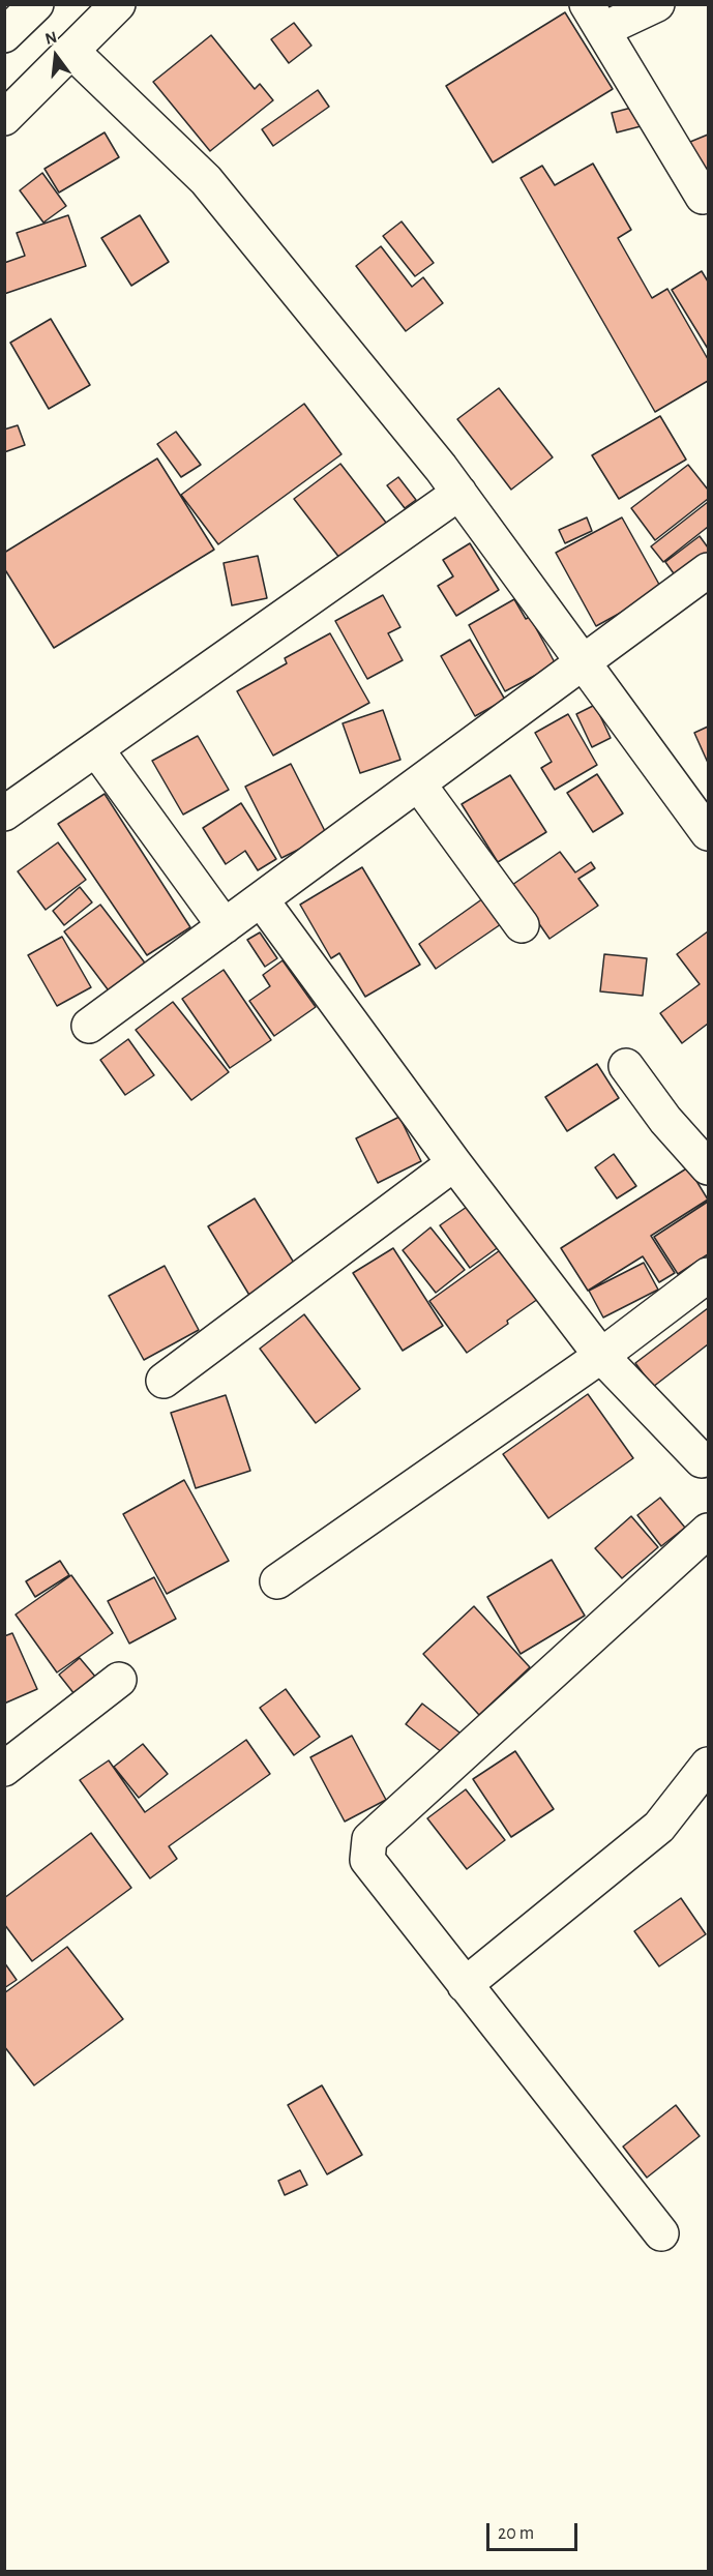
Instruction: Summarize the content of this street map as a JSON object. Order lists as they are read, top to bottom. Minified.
{"scale_bar":"20 m","north":"top"}
